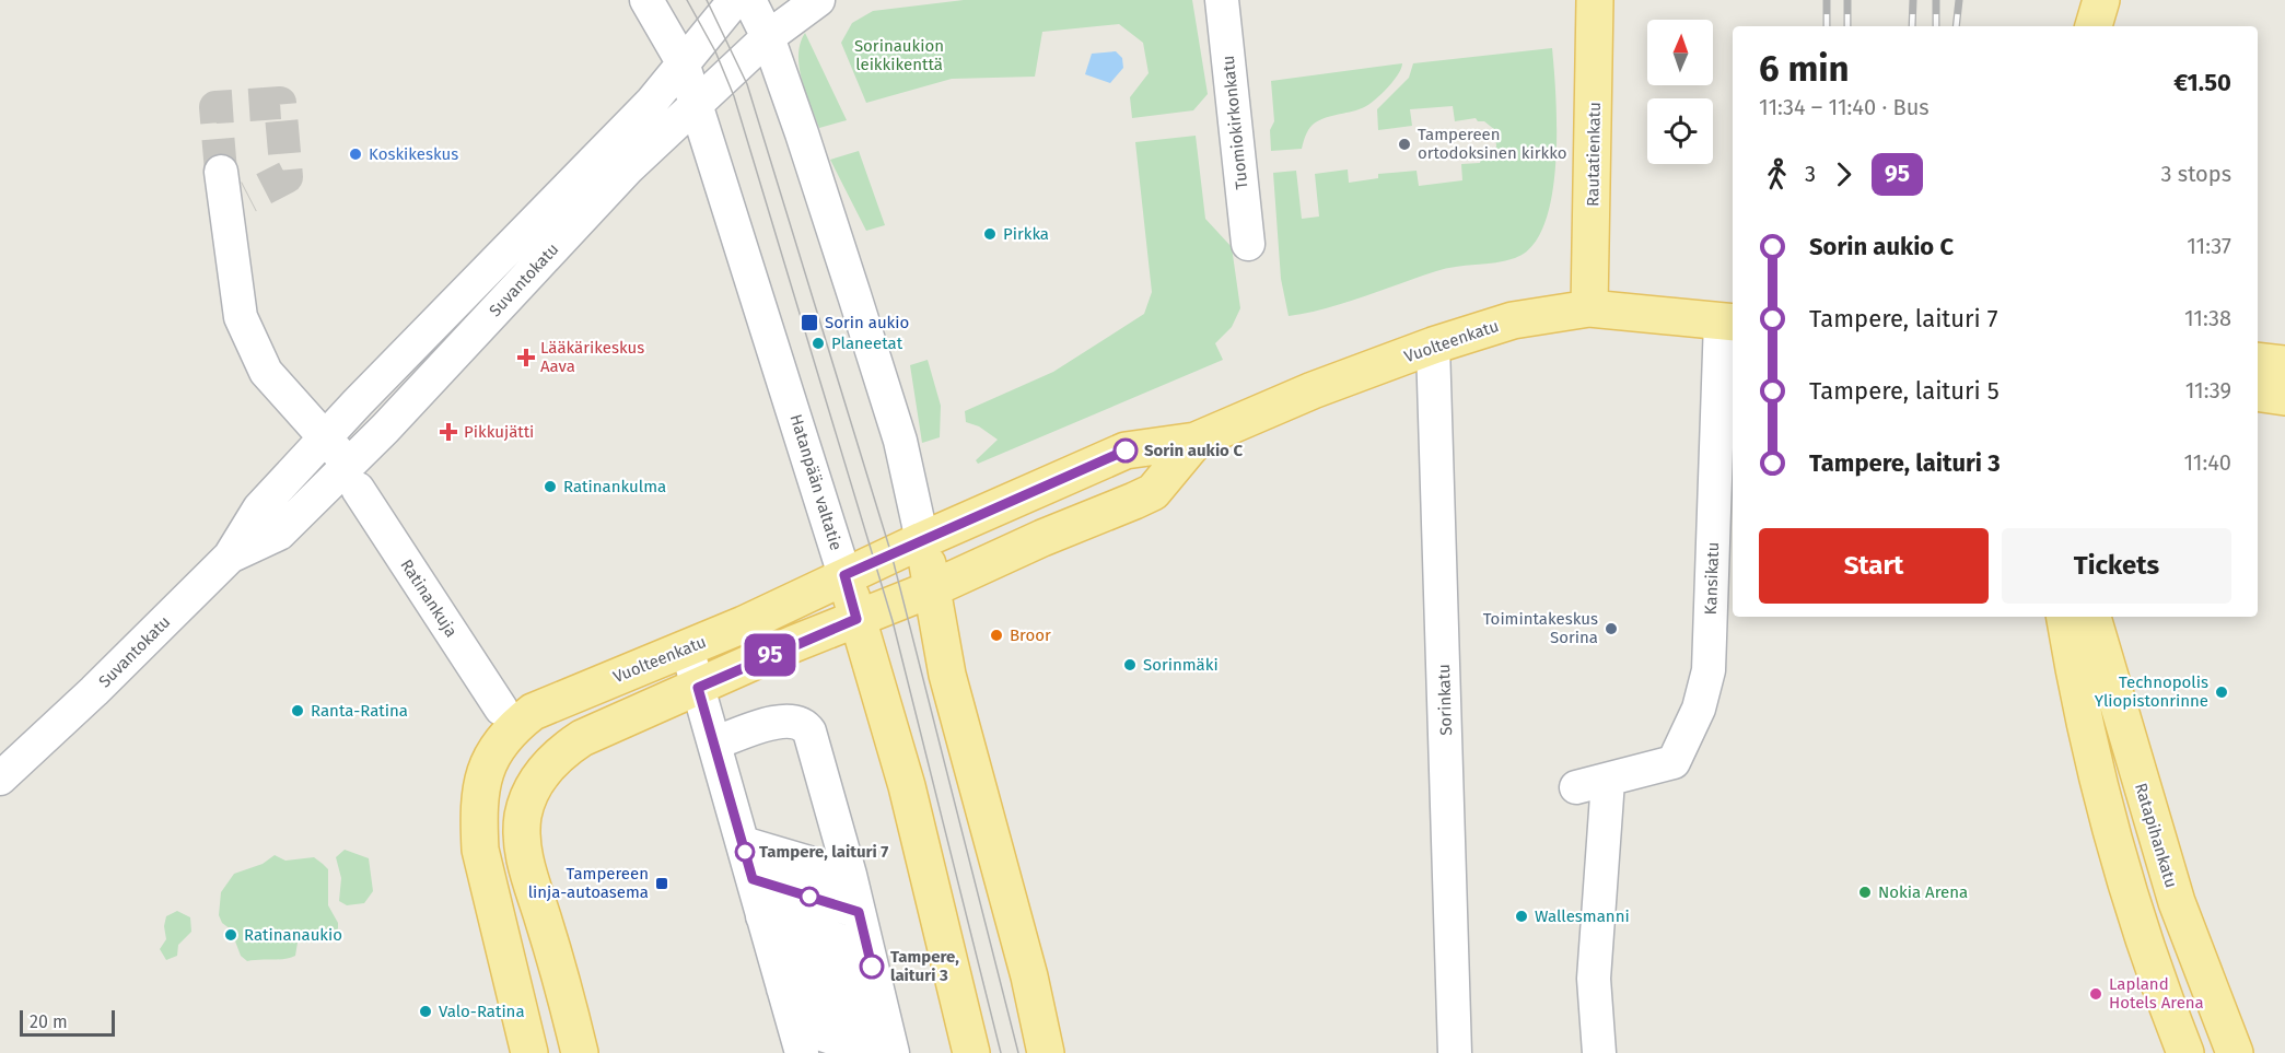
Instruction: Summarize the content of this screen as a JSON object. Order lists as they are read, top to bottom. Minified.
{"streets":{"main road":["Rautatienkatu","Vuolteenkatu","Hatanpään valtatie","Ratapihankatu"],"street":["Tuomiokirkonkatu","Suvantokatu","Kansikatu","Ratinankuja","Sorinkatu"]},"crossings":[["Rautatienkatu","Vuolteenkatu"],["Suvantokatu","Hatanpään valtatie"],["Suvantokatu","Ratinankuja"],["Vuolteenkatu","Hatanpään valtatie"],["Vuolteenkatu","Kansikatu"],["Vuolteenkatu","Sorinkatu"]],"parks":["Sorinaukion leikkikenttä"],"places":{"other":["Tampereen ortodoksinen kirkko","Koskikeskus","Pirkka","Planeetat","Sorin aukio C","Ratinankulma","Toimintakeskus Sorina","Broor","Sorinmäki","Technopolis Yliopistonrinne","Ranta-Ratina","Tampere, laituri 7","Nokia Arena","Wallesmanni","Ratinanaukio","Tampere, laituri 3","Lapland Hotels Arena","Valo-Ratina"],"transit":["Sorin aukio","Tampereen linja-autoasema"],"health":["Lääkärikeskus Aava","Pikkujätti"]},"lines":["bus line 95"],"scale_bar":"20 m","north":"top","page":{"on_map":"95","heading":["6 min","11:34 – 11:40 · Bus","€1.50"],"legs":["3","95","3 stops"],"list":[{"name":"Sorin aukio C","value":"11:37"},{"name":"Tampere, laituri 7","value":"11:38"},{"name":"Tampere, laituri 5","value":"11:39"},{"name":"Tampere, laituri 3","value":"11:40"}],"buttons":["Start","Tickets"],"scale":"20 m"}}
